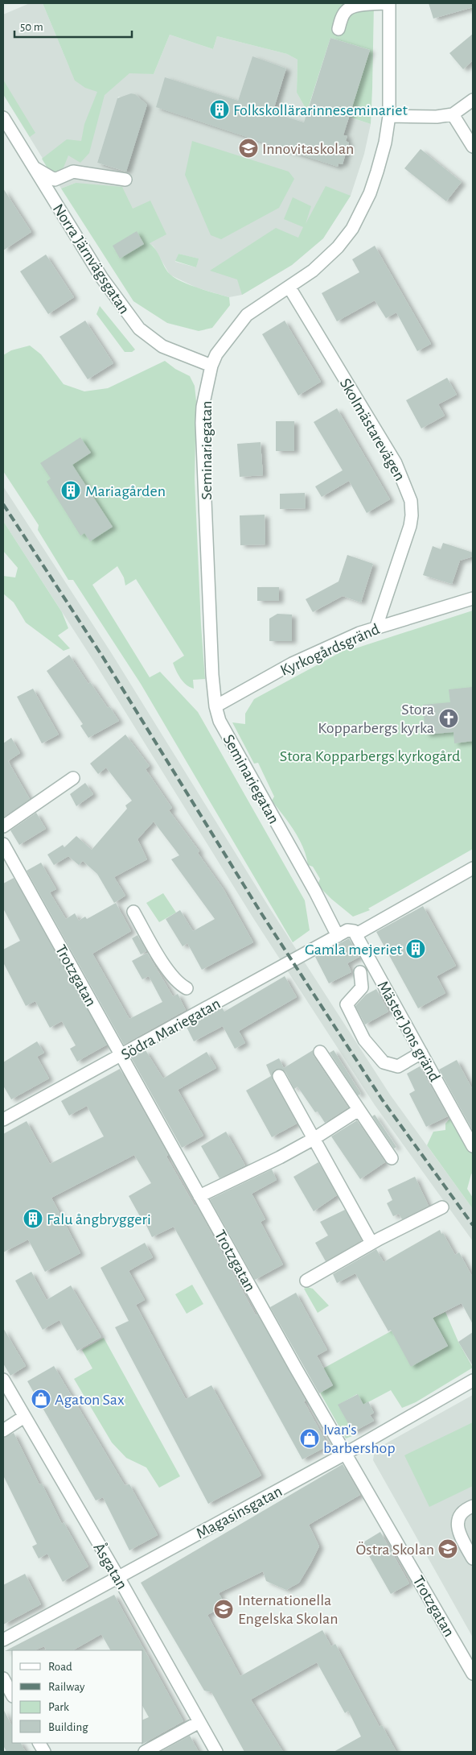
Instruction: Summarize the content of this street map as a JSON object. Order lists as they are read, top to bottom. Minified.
{"streets":{"street":["Norra Järnvägsgatan","Skolmästarevägen","Seminariegatan","Kyrkogårdsgränd","Trotzgatan","Södra Mariegatan","Mäster Jons gränd","Magasinsgatan","Åsgatan"]},"crossings":[["Norra Järnvägsgatan","Seminariegatan"],["Skolmästarevägen","Seminariegatan"],["Skolmästarevägen","Kyrkogårdsgränd"],["Seminariegatan","Kyrkogårdsgränd"],["Seminariegatan","Södra Mariegatan"],["Trotzgatan","Södra Mariegatan"],["Trotzgatan","Magasinsgatan"],["Magasinsgatan","Åsgatan"]],"parks":["Stora Kopparbergs kyrkogård"],"places":{"building":["Folkskollärarinneseminariet","Mariagården","Gamla mejeriet","Falu ångbryggeri"],"school or university":["Innovitaskolan","Östra Skolan","Internationella Engelska Skolan"],"church":["Stora Kopparbergs kyrka"],"shop":["Agaton Sax","Ivan's barbershop"]},"legend":["Road","Railway","Park","Building"],"scale_bar":"50 m"}
